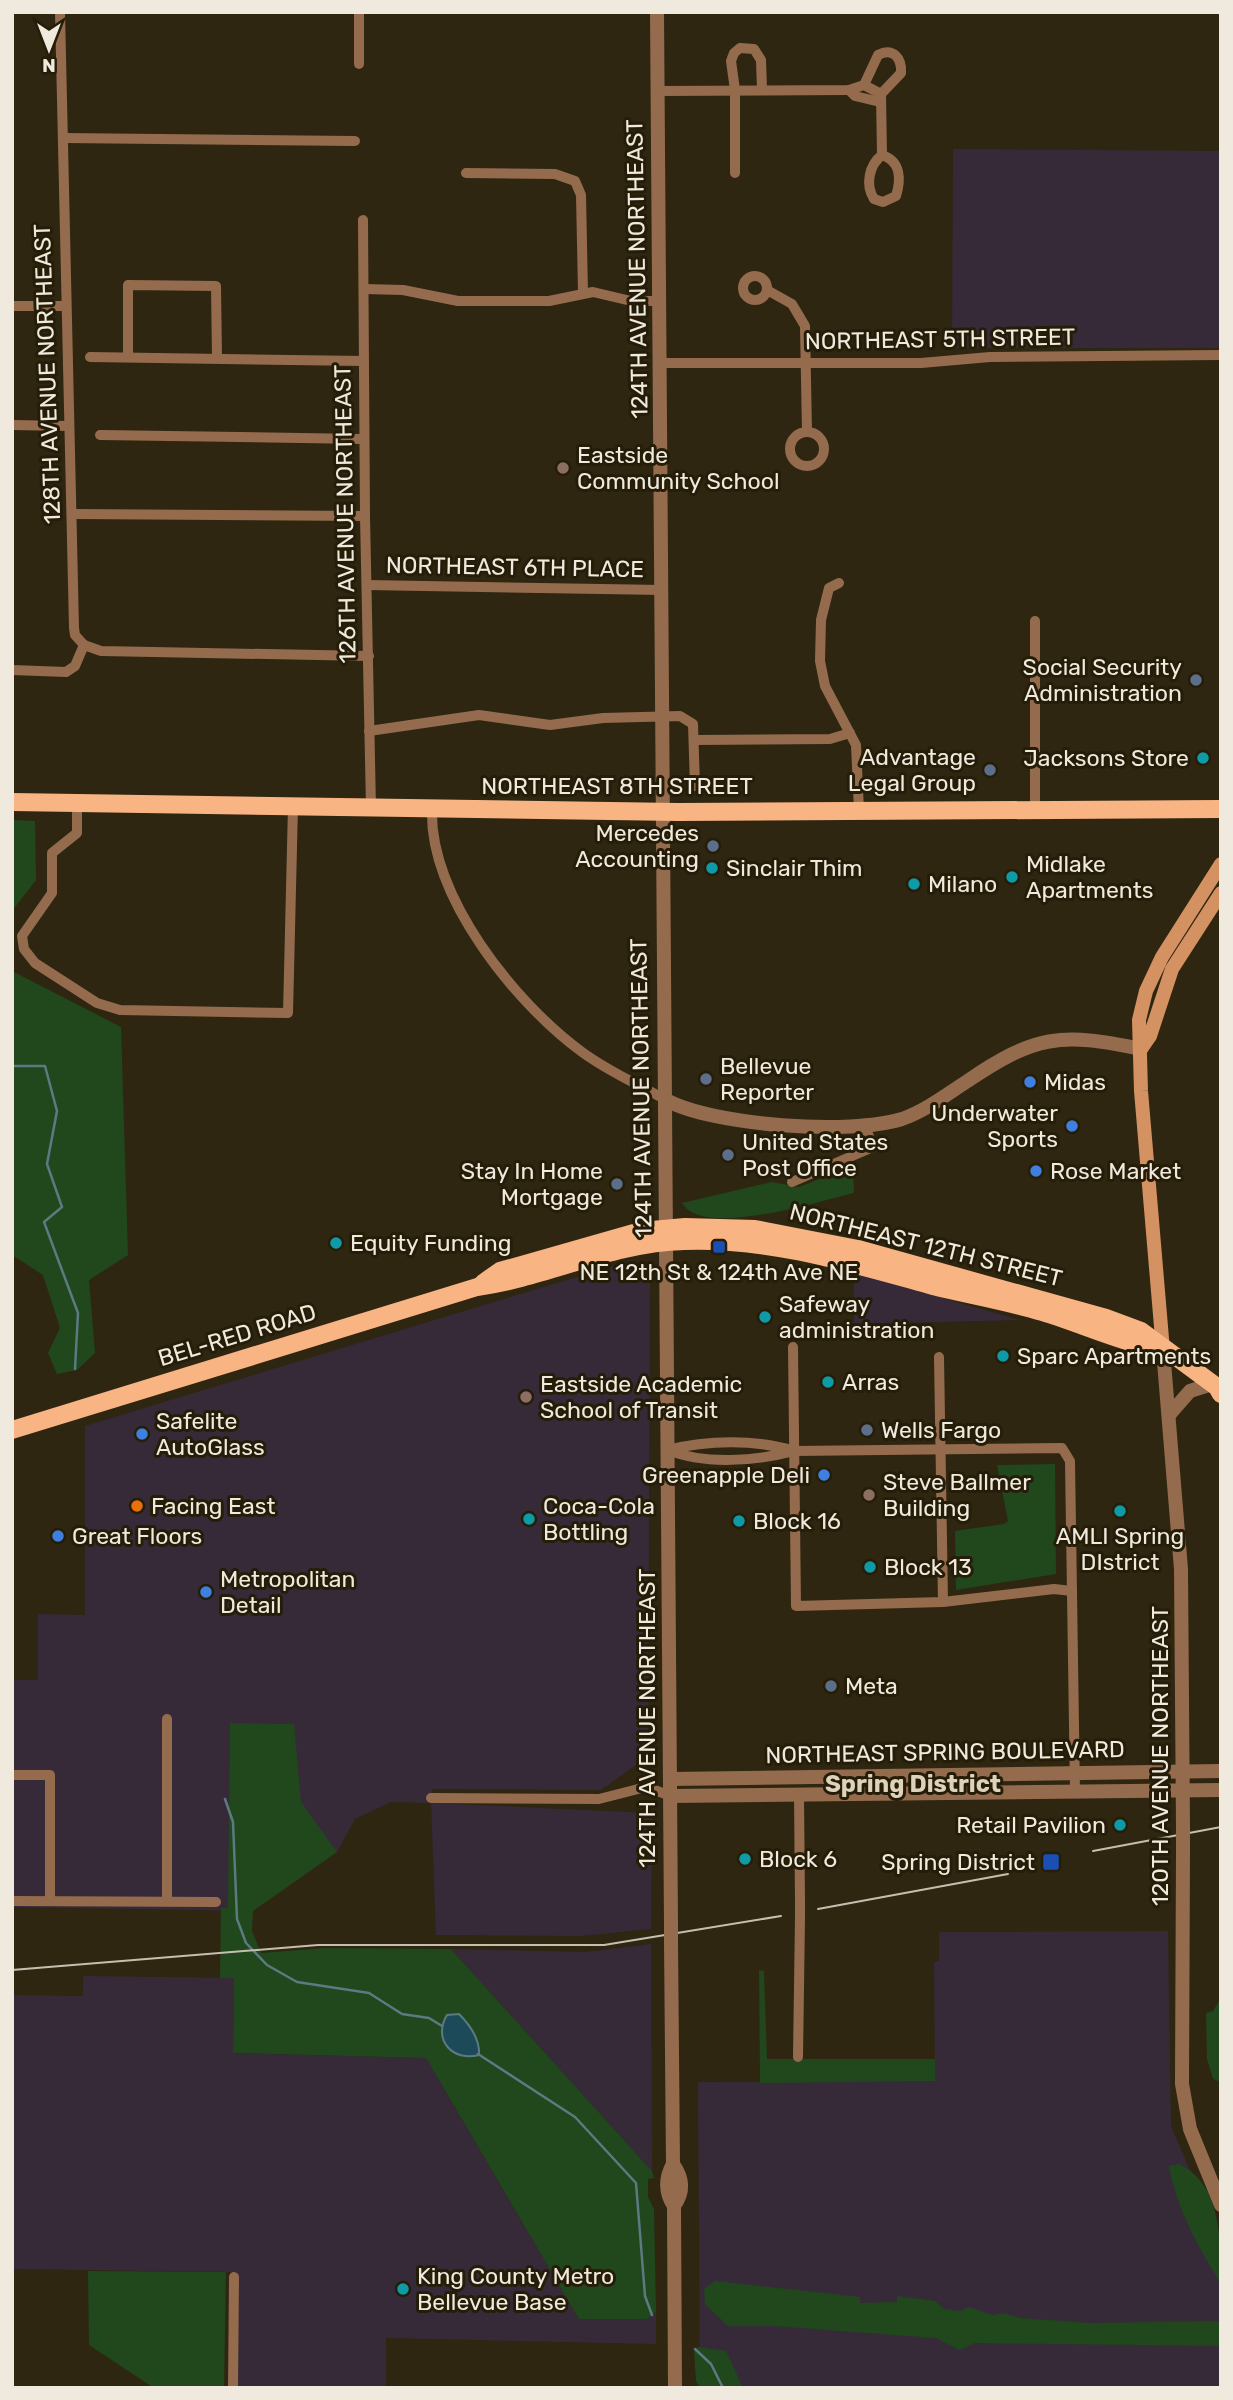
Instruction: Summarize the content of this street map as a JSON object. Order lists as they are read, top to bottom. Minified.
{"streets":{"main road":["NORTHEAST 8TH STREET","NORTHEAST 12TH STREET","BEL-RED ROAD","120TH AVENUE NORTHEAST"],"street":["124TH AVENUE NORTHEAST","NORTHEAST 5TH STREET","128TH AVENUE NORTHEAST","126TH AVENUE NORTHEAST","NORTHEAST 6TH PLACE","NORTHEAST SPRING BOULEVARD"]},"crossings":[["124TH AVENUE NORTHEAST","NORTHEAST 5TH STREET"],["124TH AVENUE NORTHEAST","NORTHEAST 6TH PLACE"],["124TH AVENUE NORTHEAST","NORTHEAST 8TH STREET"],["124TH AVENUE NORTHEAST","NORTHEAST 12TH STREET"],["124TH AVENUE NORTHEAST","BEL-RED ROAD"],["124TH AVENUE NORTHEAST","NORTHEAST SPRING BOULEVARD"],["126TH AVENUE NORTHEAST","NORTHEAST 6TH PLACE"],["126TH AVENUE NORTHEAST","NORTHEAST 8TH STREET"],["NORTHEAST 12TH STREET","BEL-RED ROAD"],["NORTHEAST 12TH STREET","120TH AVENUE NORTHEAST"],["NORTHEAST SPRING BOULEVARD","120TH AVENUE NORTHEAST"]],"districts":["Spring District"],"places":{"other":["Eastside Community School","Social Security Administration","Jacksons Store","Advantage Legal Group","Mercedes Accounting","Sinclair Thim","Midlake Apartments","Milano","Bellevue Reporter","Midas","Underwater Sports","United States Post Office","Rose Market","Stay In Home Mortgage","Equity Funding","Safeway administration","Sparc Apartments","Arras","Eastside Academic School of Transit","Wells Fargo","Safelite AutoGlass","Greenapple Deli","Steve Ballmer Building","Facing East","AMLI Spring DIstrict","Coca-Cola Bottling","Block 16","Great Floors","Block 13","Metropolitan Detail","Meta","Retail Pavilion","Block 6","King County Metro Bellevue Base"],"transit":["NE 12th St & 124th Ave NE","Spring District"]},"north":"bottom"}
